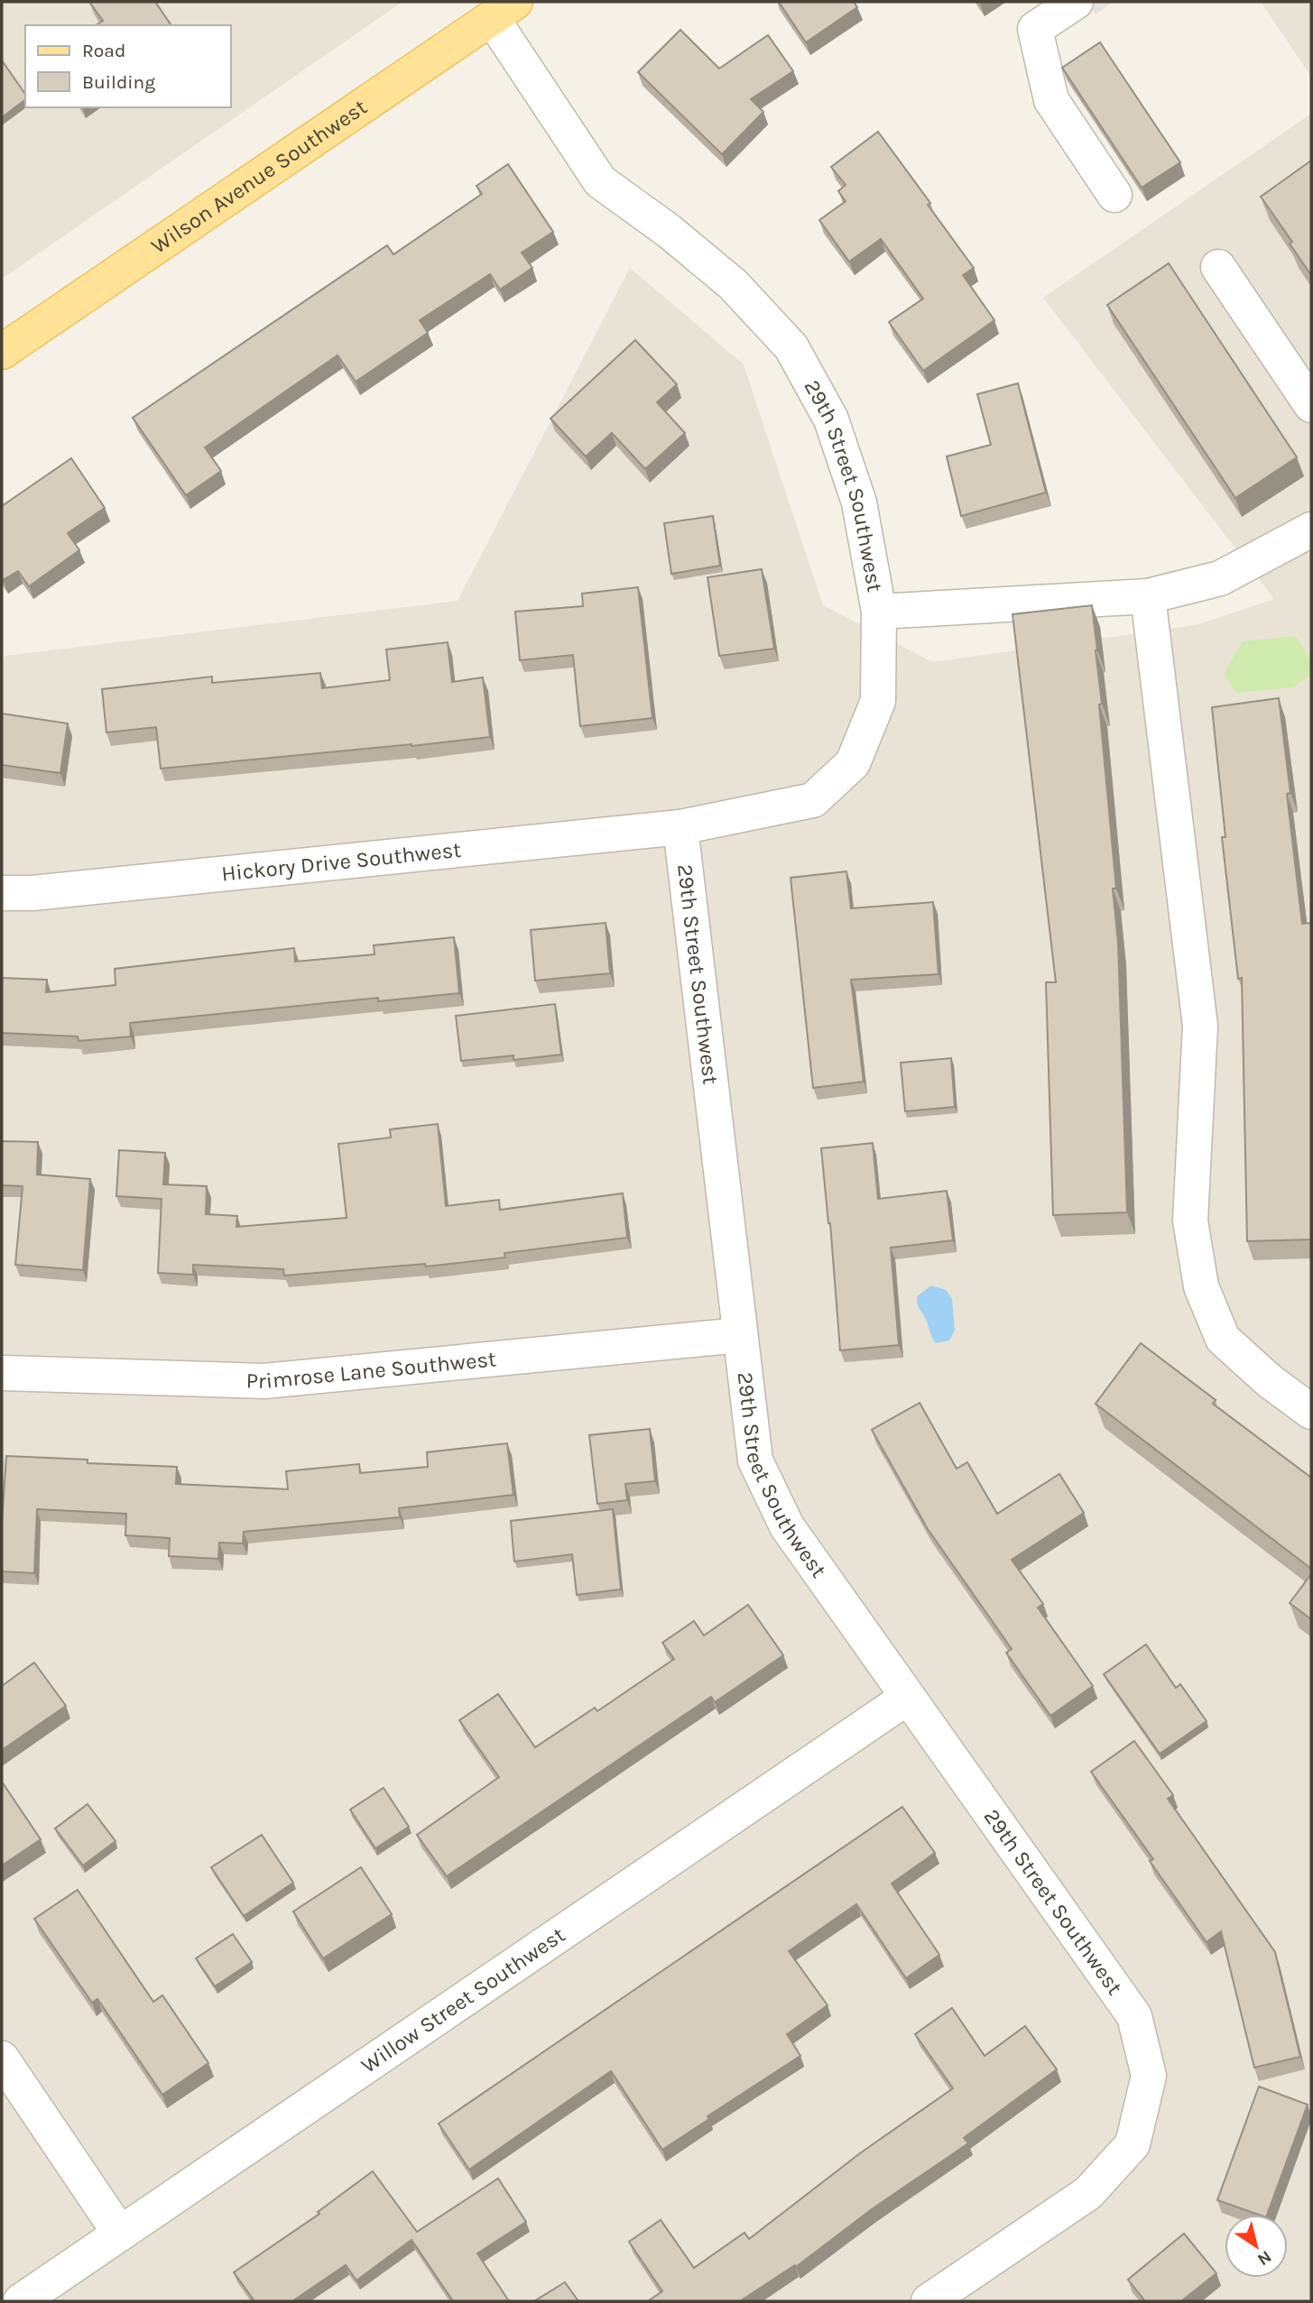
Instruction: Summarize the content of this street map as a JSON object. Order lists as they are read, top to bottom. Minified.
{"streets":{"main road":["Wilson Avenue Southwest"],"street":["29th Street Southwest","Hickory Drive Southwest","Primrose Lane Southwest","Willow Street Southwest"]},"crossings":[["Wilson Avenue Southwest","29th Street Southwest"],["29th Street Southwest","Hickory Drive Southwest"],["29th Street Southwest","Primrose Lane Southwest"],["29th Street Southwest","Willow Street Southwest"]],"legend":["Road","Building"],"north":"bottom right"}
